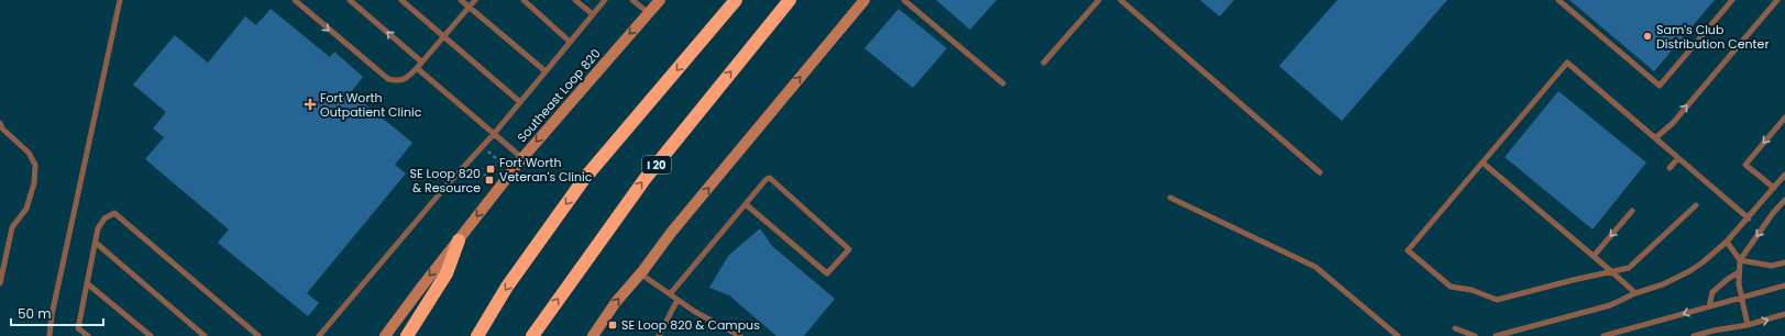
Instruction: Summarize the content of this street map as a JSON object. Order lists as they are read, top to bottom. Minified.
{"streets":{"highway":["I 20"],"main road":["Southeast Loop 820"]},"one_way":["Southeast Loop 820"],"places":{"other":["Sam's Club Distribution Center"],"health":["Fort Worth Outpatient Clinic"],"transit":["Fort Worth Veteran's Clinic","SE Loop 820 & Resource","SE Loop 820 & Campus"]},"scale_bar":"50 m"}
